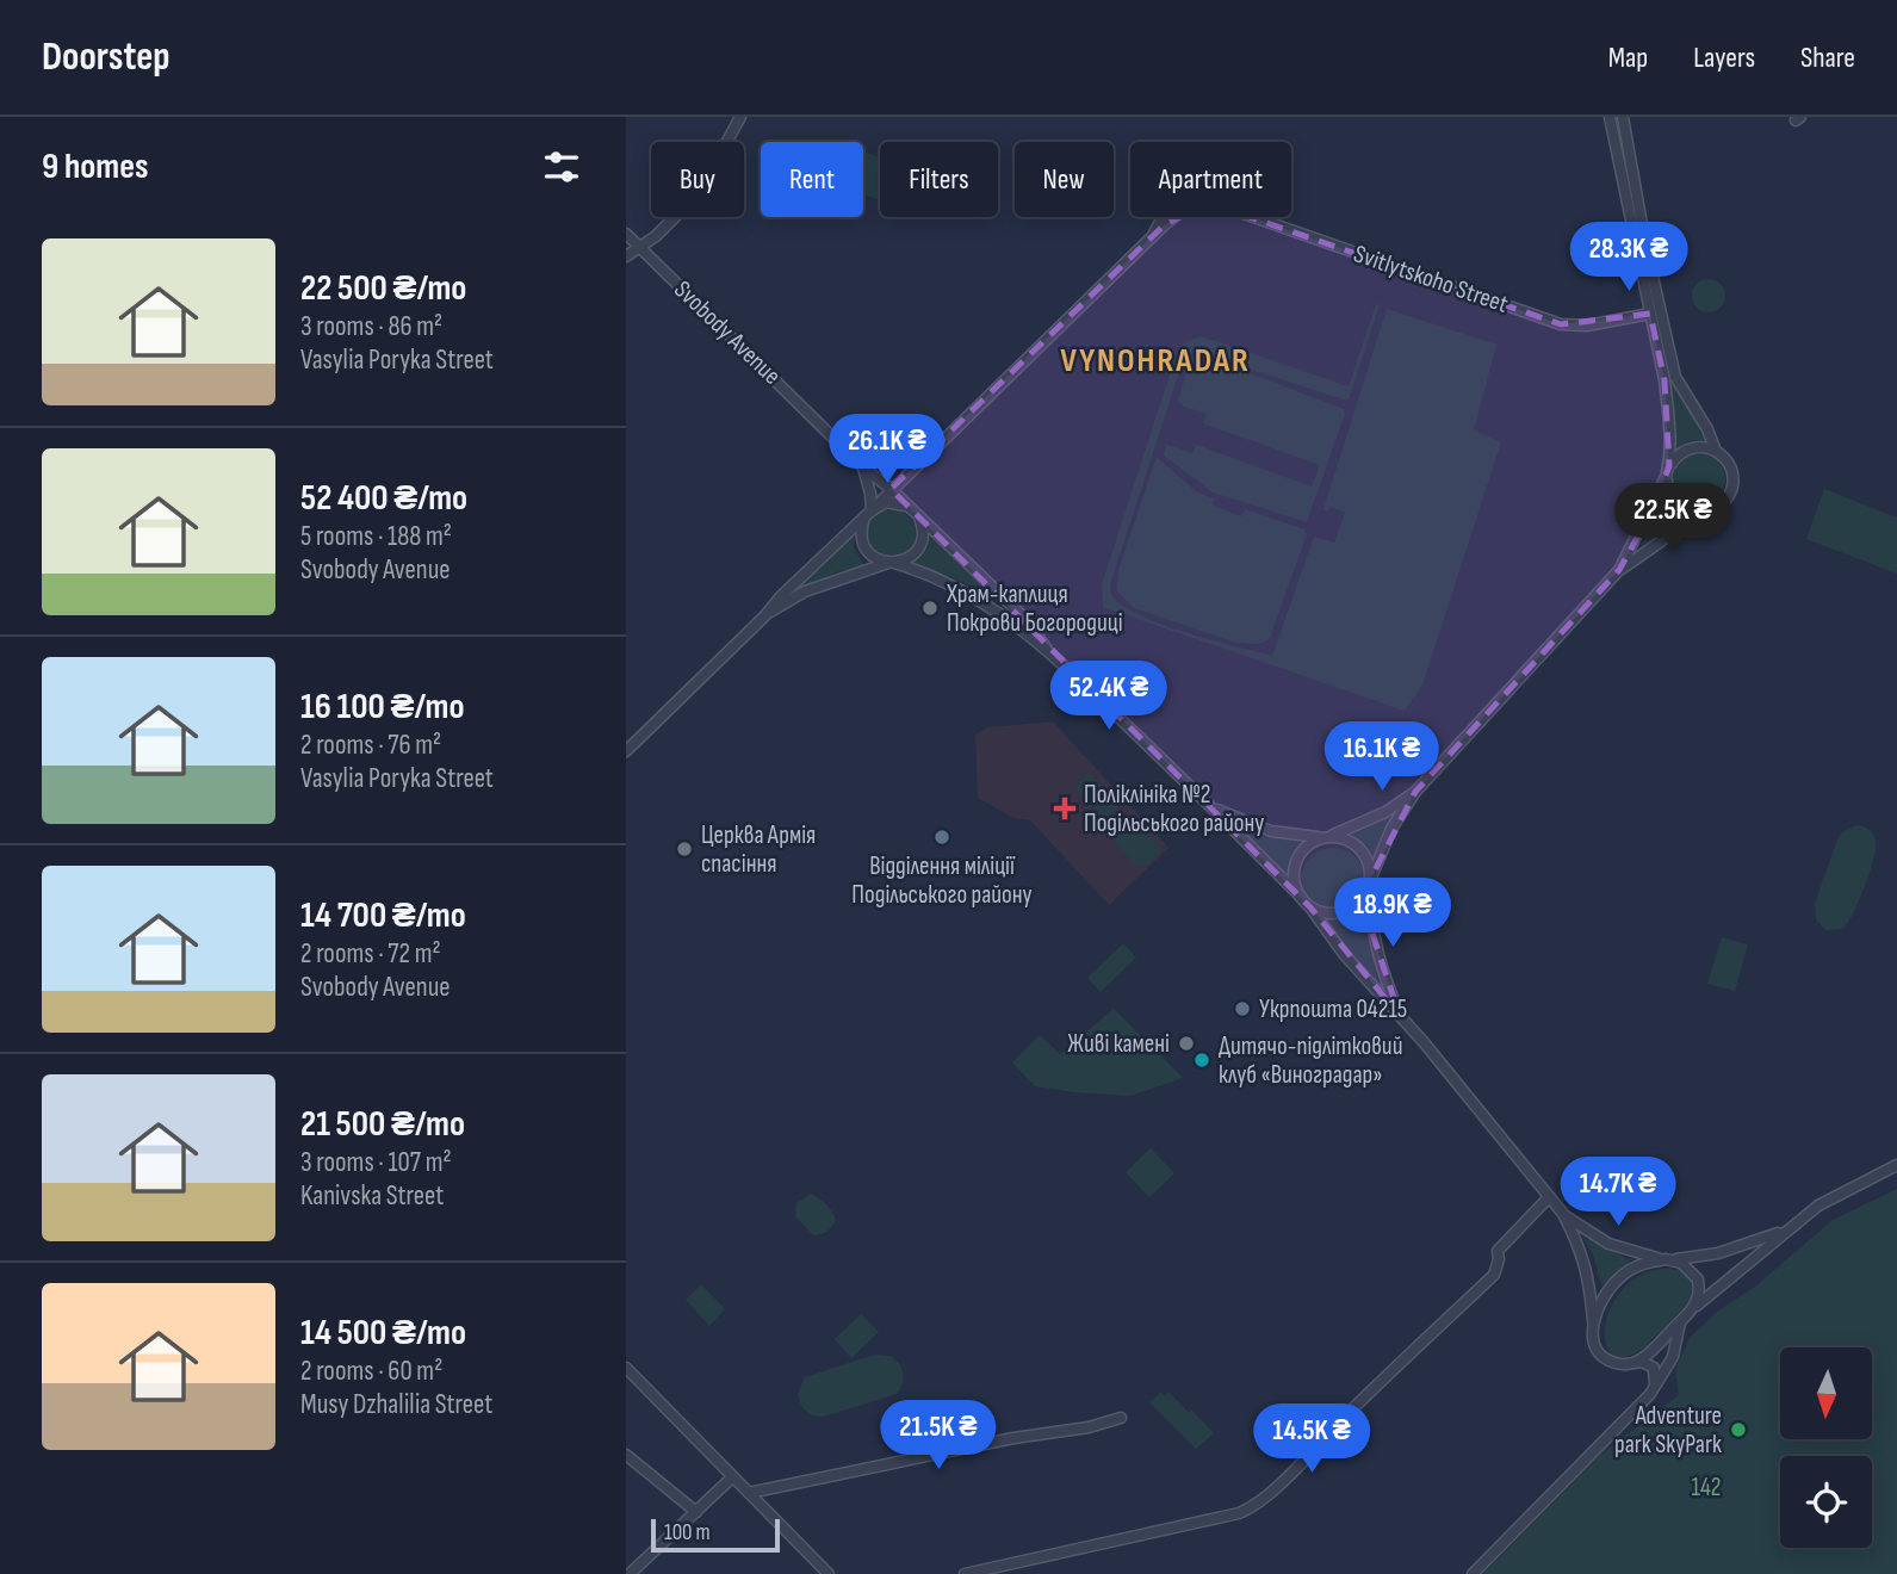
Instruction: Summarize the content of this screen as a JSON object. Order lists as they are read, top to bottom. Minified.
{"streets":{"street":["Svitlytskoho Street","Svobody Avenue"]},"districts":["VYNOHRADAR"],"parks":["142"],"places":{"other":["Храм-каплиця Покрови Богородиці","Відділення міліції Подільського району","Церква Армія спасіння","Укрпошта 04215","Живі камені","Дитячо-підлітковий клуб «Виноградар»","Adventure park SkyPark"],"health":["Поліклініка №2 Подільського району"]},"scale_bar":"100 m","north":"bottom","page":{"header":"Doorstep","nav":["Map","Layers","Share"],"heading":"9 homes","chip":["Buy","Rent","Filters","New","Apartment"],"list":[{"name":"22 500 ₴/mo","note":"3 rooms · 86 m² · Vasylia Poryka Street"},{"name":"52 400 ₴/mo","note":"5 rooms · 188 m² · Svobody Avenue"},{"name":"16 100 ₴/mo","note":"2 rooms · 76 m² · Vasylia Poryka Street"},{"name":"14 700 ₴/mo","note":"2 rooms · 72 m² · Svobody Avenue"},{"name":"21 500 ₴/mo","note":"3 rooms · 107 m² · Kanivska Street"},{"name":"14 500 ₴/mo","note":"2 rooms · 60 m² · Musy Dzhalilia Street"}],"price":["28.3K ₴","26.1K ₴","22.5K ₴","52.4K ₴","16.1K ₴","18.9K ₴","14.7K ₴","21.5K ₴","14.5K ₴"],"scale":"100 m"}}
